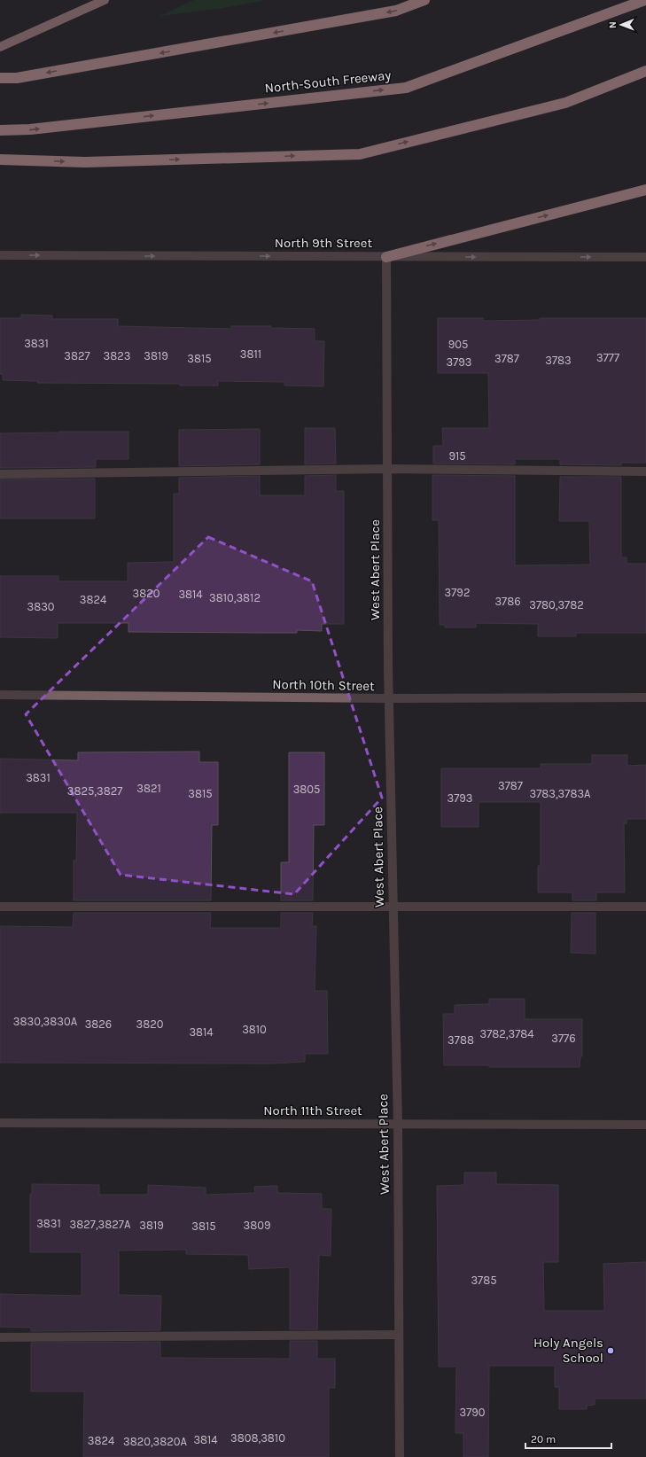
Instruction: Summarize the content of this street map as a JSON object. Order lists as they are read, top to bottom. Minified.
{"streets":{"highway":["North-South Freeway"],"street":["North 9th Street","West Abert Place","North 10th Street","North 11th Street"]},"crossings":[["North 9th Street","West Abert Place"],["West Abert Place","North 10th Street"],["West Abert Place","North 11th Street"]],"one_way":["North 9th Street"],"places":["Holy Angels School"],"house_numbers":["3831","905","3811","3827","3823","3819","3777","3815","3787","3783","3793","915","3792","3820","3814","3810,3812","3824","3786","3780,3782","3830","3831","3787","3821","3805","3825,3827","3815","3783,3783A","3793","3830,3830A","3826","3820","3810","3814","3782,3784","3776","3788","3831","3827,3827A","3819","3809","3815","3785","3790","3808,3810","3814","3824","3820,3820A"],"scale_bar":"20 m","north":"left"}
